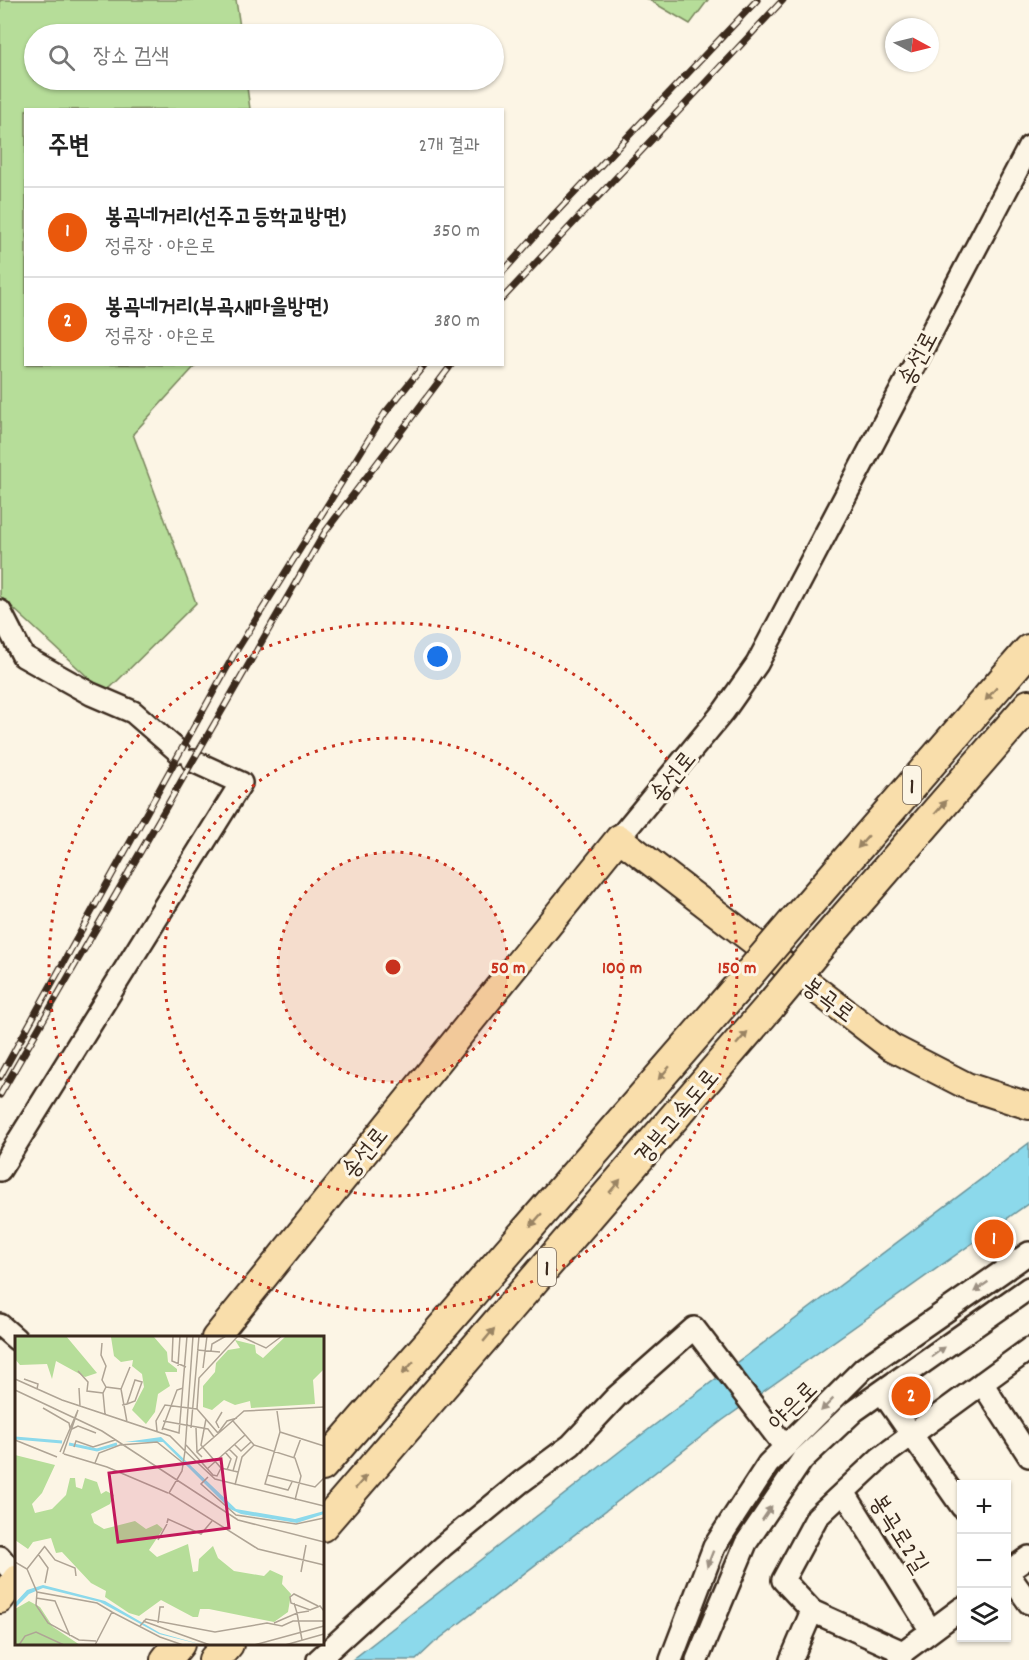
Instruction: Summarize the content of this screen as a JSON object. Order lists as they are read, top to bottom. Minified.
{"streets":{"highway":["1","경부고속도로"],"main road":["송선로","봉곡로"],"street":["야은로","봉곡로2길"]},"crossings":[["송선로","봉곡로"]],"north":"right","page":{"search":"장소 검색","heading":["주변","2개 결과"],"list":[{"mark":"1","name":"봉곡네거리(선주고등학교방면)","note":"정류장 · 야은로","value":"350 m"},{"mark":"2","name":"봉곡네거리(부곡새마을방면)","note":"정류장 · 야은로","value":"380 m"}],"pins":["1","2"],"map_buttons":["+","−"]},"rings":["50 m","100 m","150 m"]}
